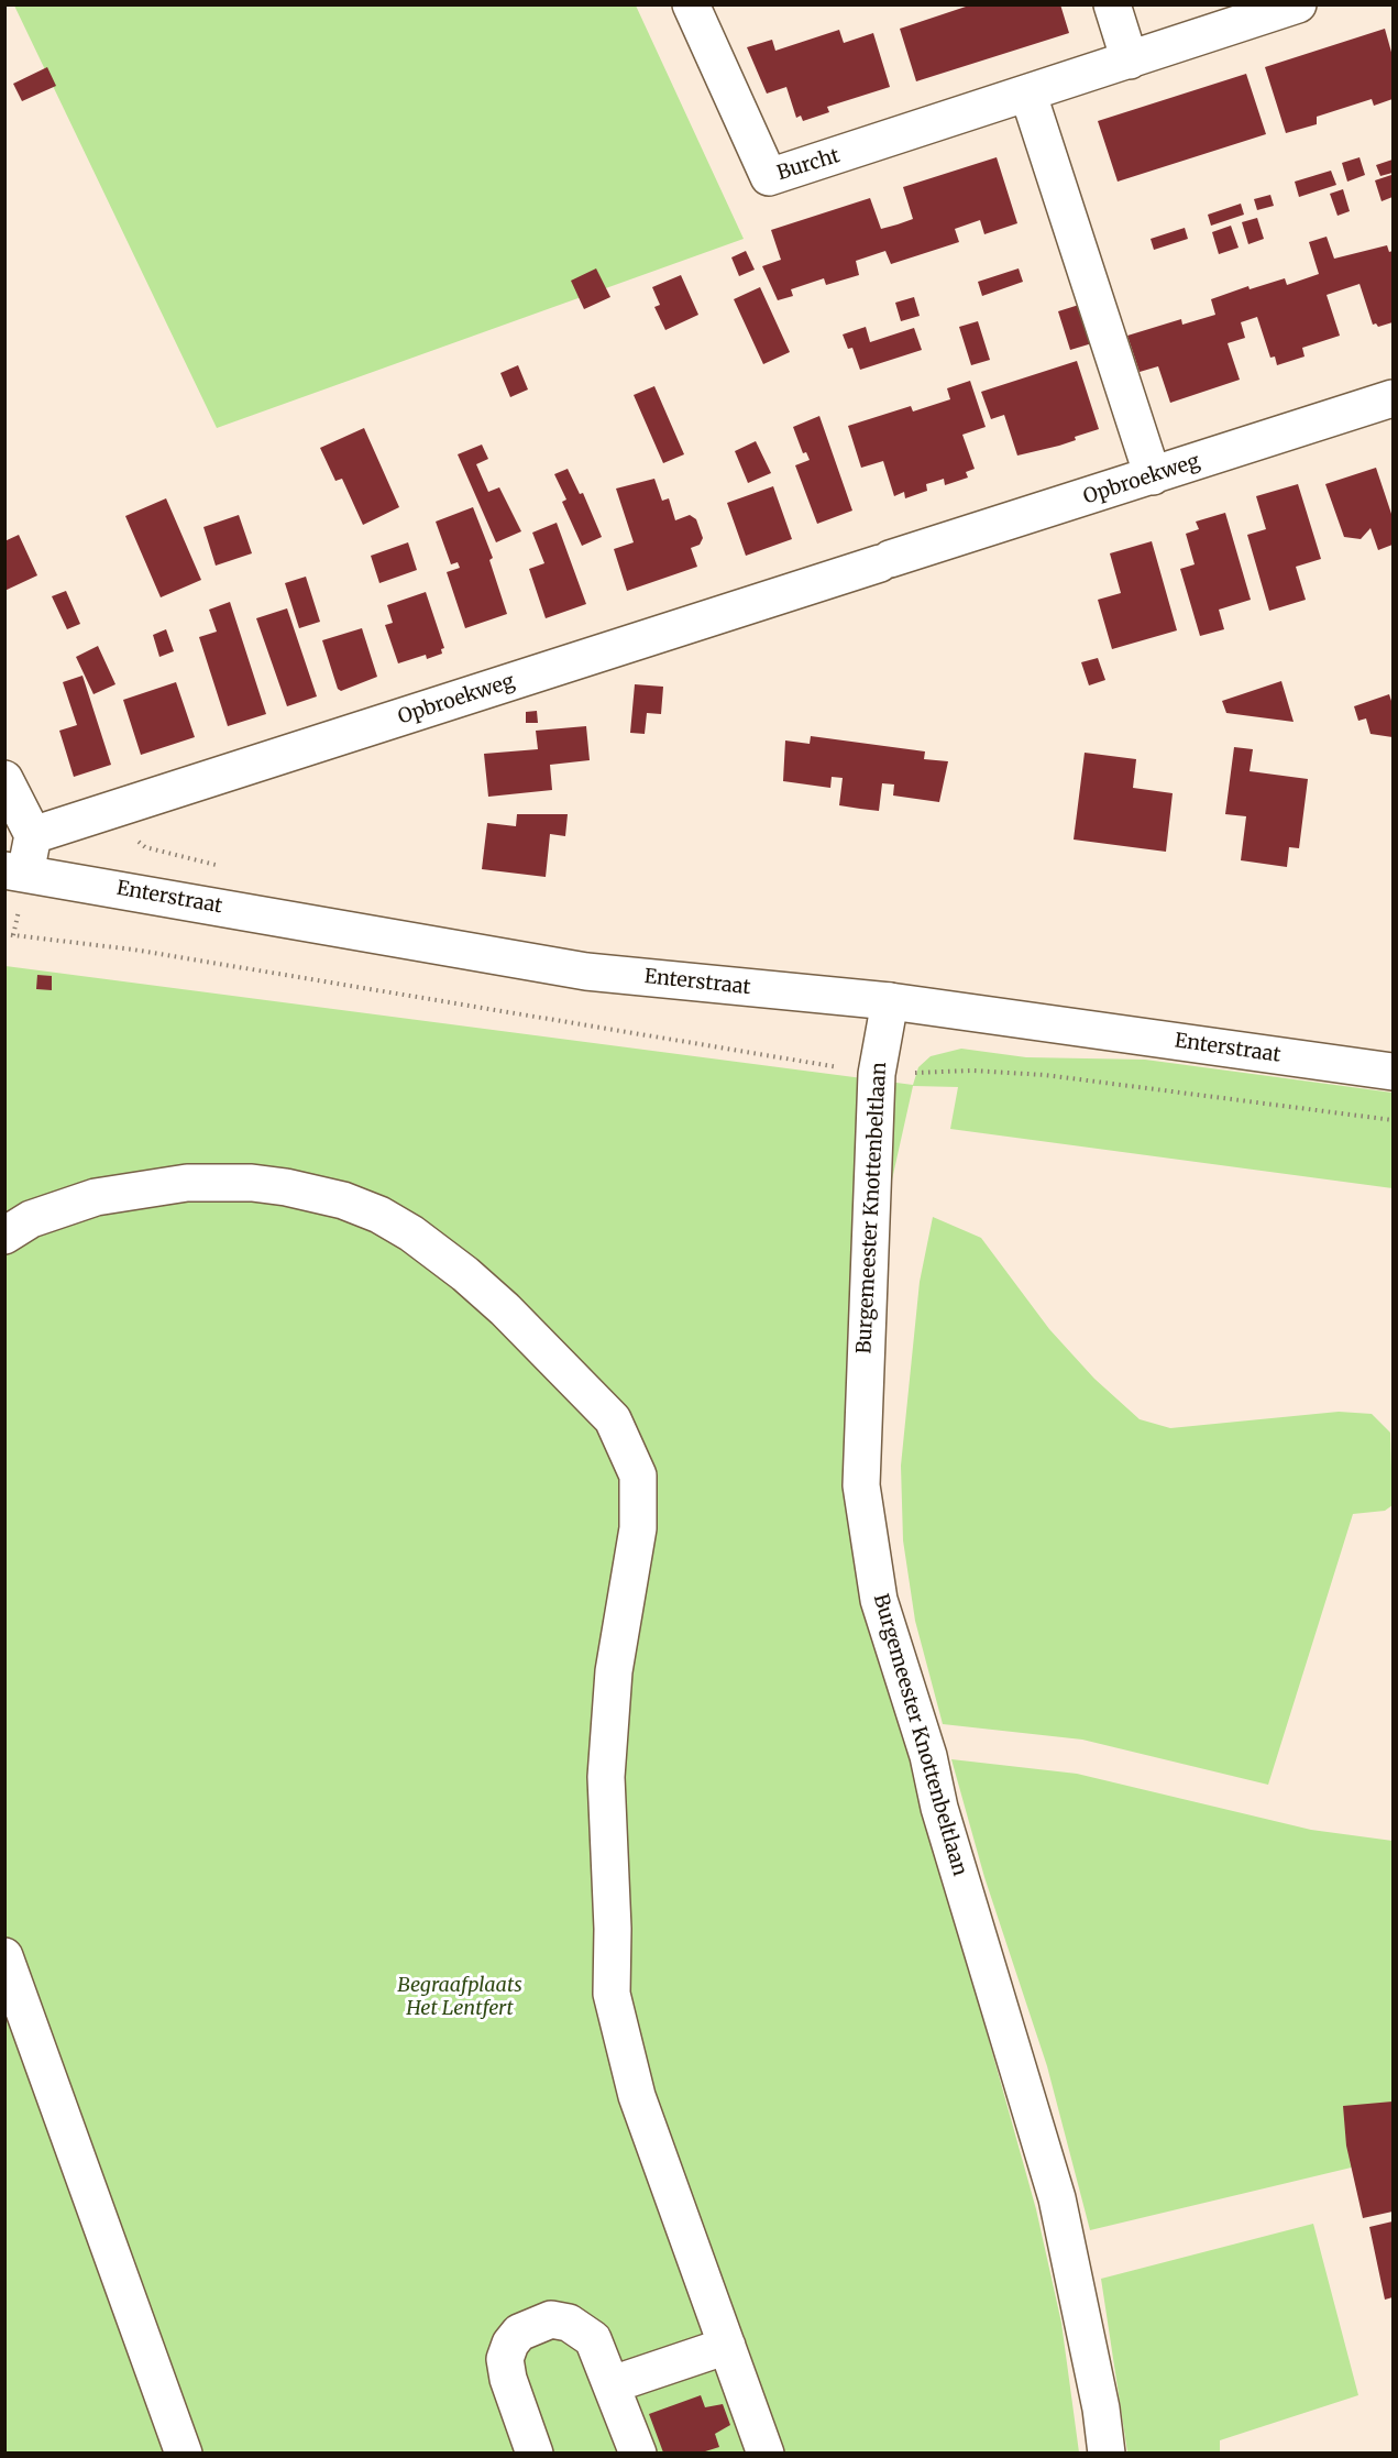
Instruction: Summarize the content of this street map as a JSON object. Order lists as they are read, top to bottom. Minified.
{"streets":{"street":["Burcht","Opbroekweg","Enterstraat","Burgemeester Knottenbeltlaan"]},"crossings":[["Enterstraat","Burgemeester Knottenbeltlaan"]],"parks":["Begraafplaats Het Lentfert"]}
